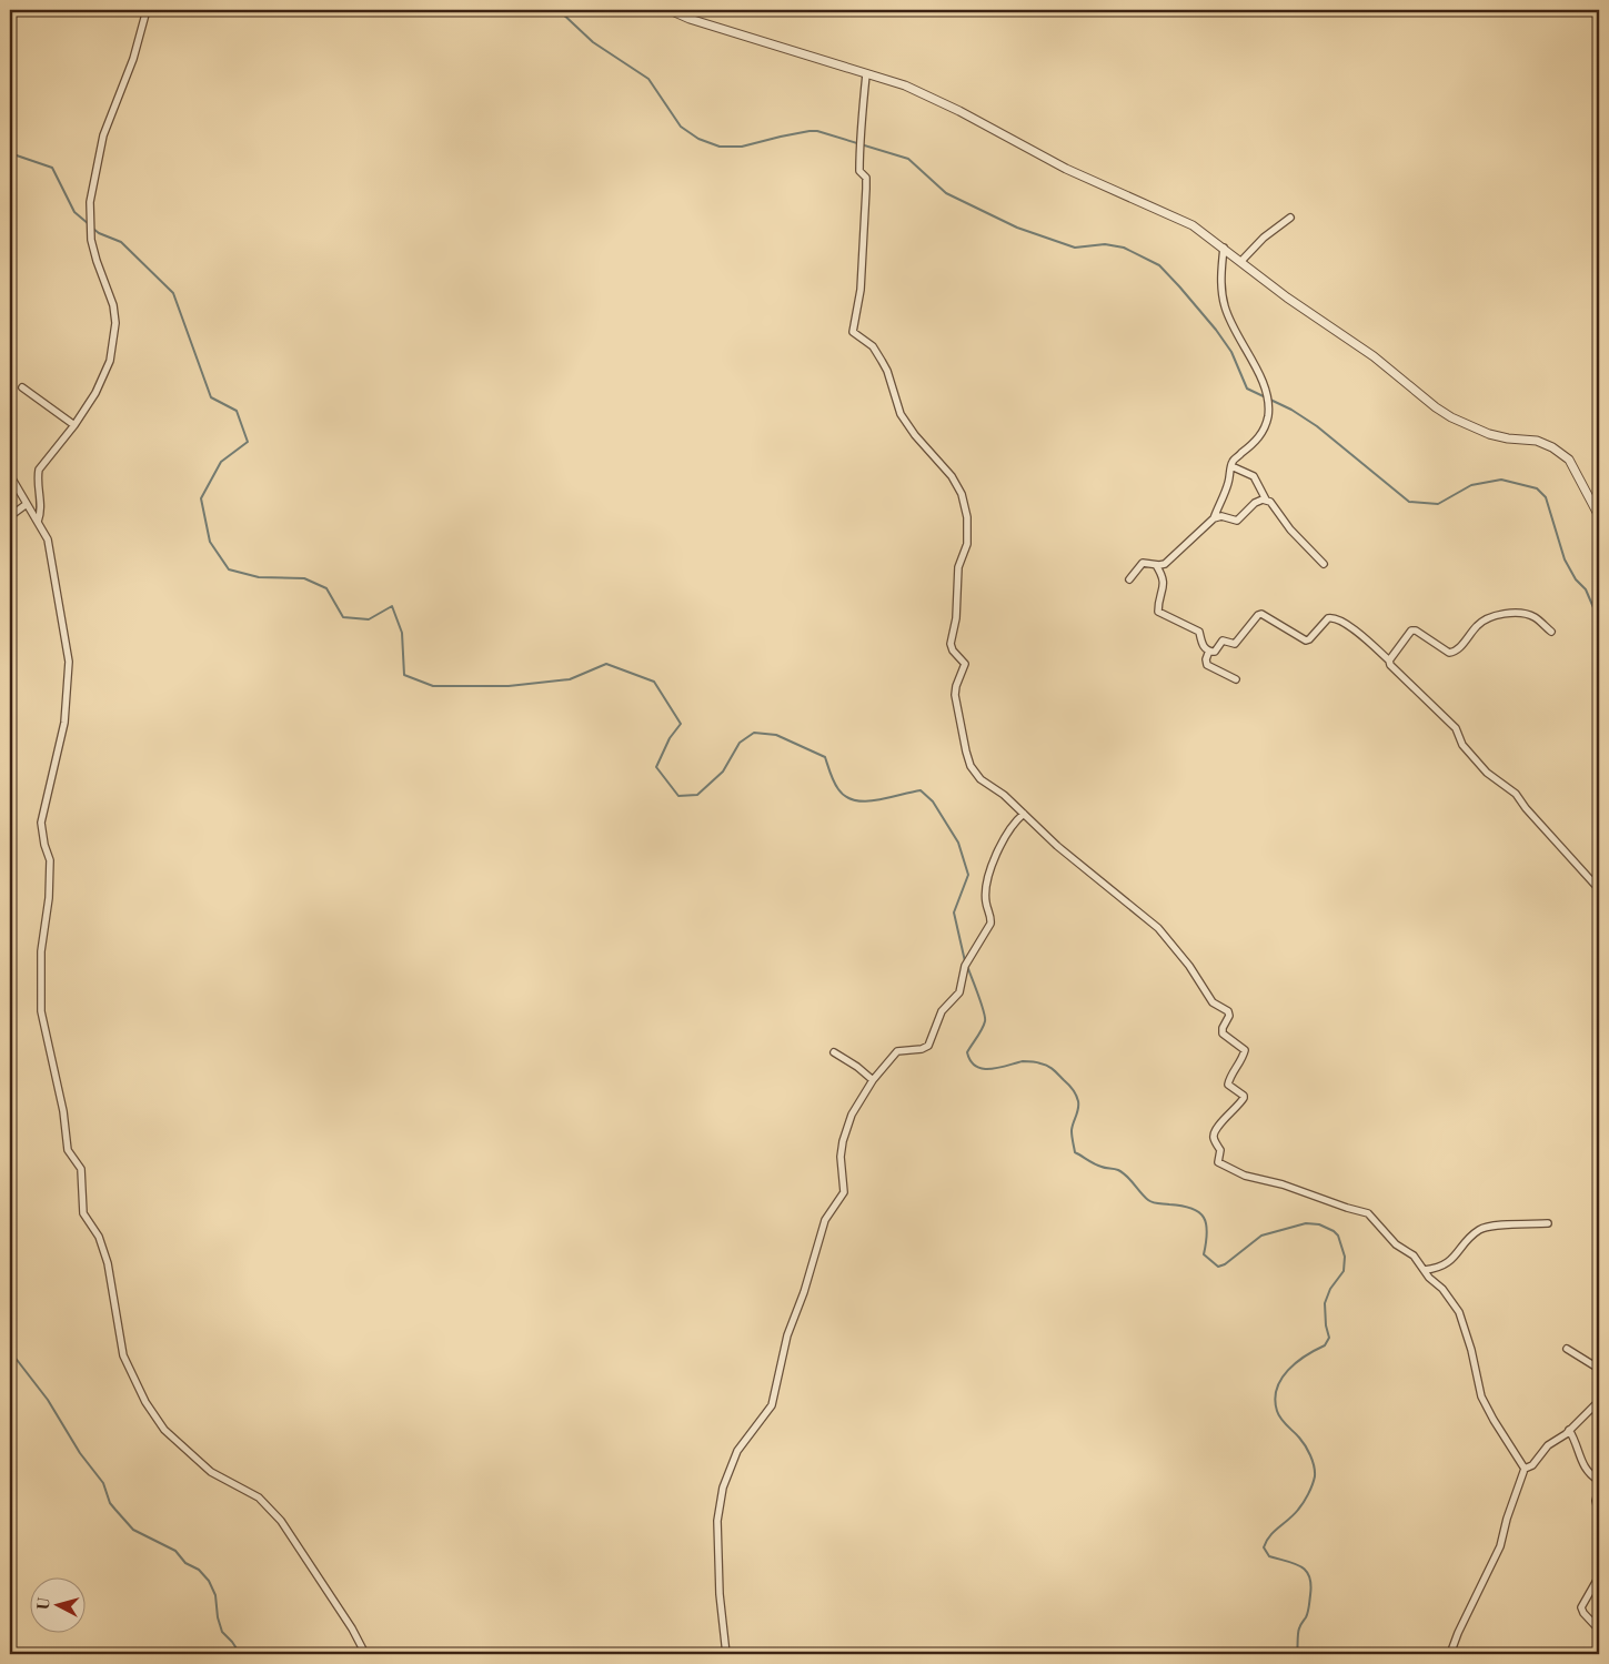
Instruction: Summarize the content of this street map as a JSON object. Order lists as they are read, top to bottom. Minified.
{"north":"left"}
